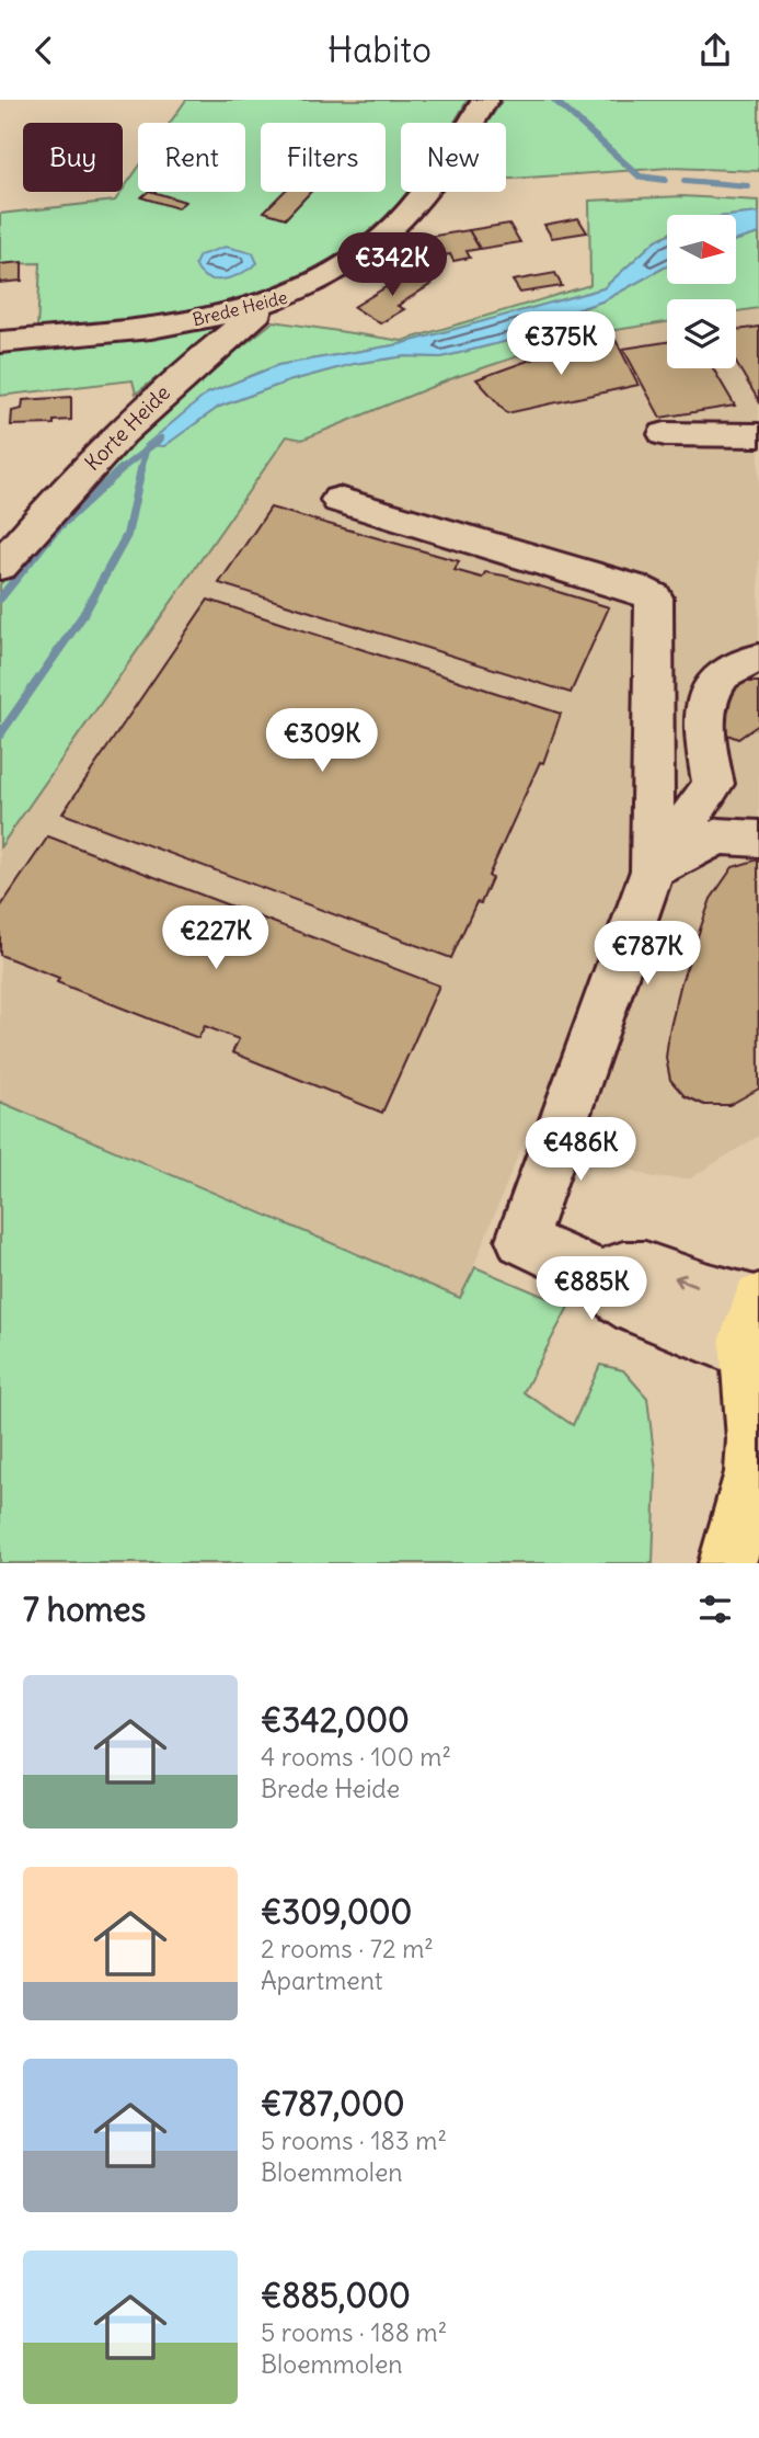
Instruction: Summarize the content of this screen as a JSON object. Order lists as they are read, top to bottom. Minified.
{"streets":{"street":["Brede Heide","Korte Heide"]},"crossings":[["Brede Heide","Korte Heide"]],"north":"right","page":{"header":"Habito","chip":["Buy","Rent","Filters","New"],"price":["€342K","€375K","€309K","€227K","€787K","€486K","€885K"],"heading":"7 homes","list":[{"name":"€342,000","note":"4 rooms · 100 m² · Brede Heide"},{"name":"€309,000","note":"2 rooms · 72 m² · Apartment"},{"name":"€787,000","note":"5 rooms · 183 m² · Bloemmolen"},{"name":"€885,000","note":"5 rooms · 188 m² · Bloemmolen"}]}}
